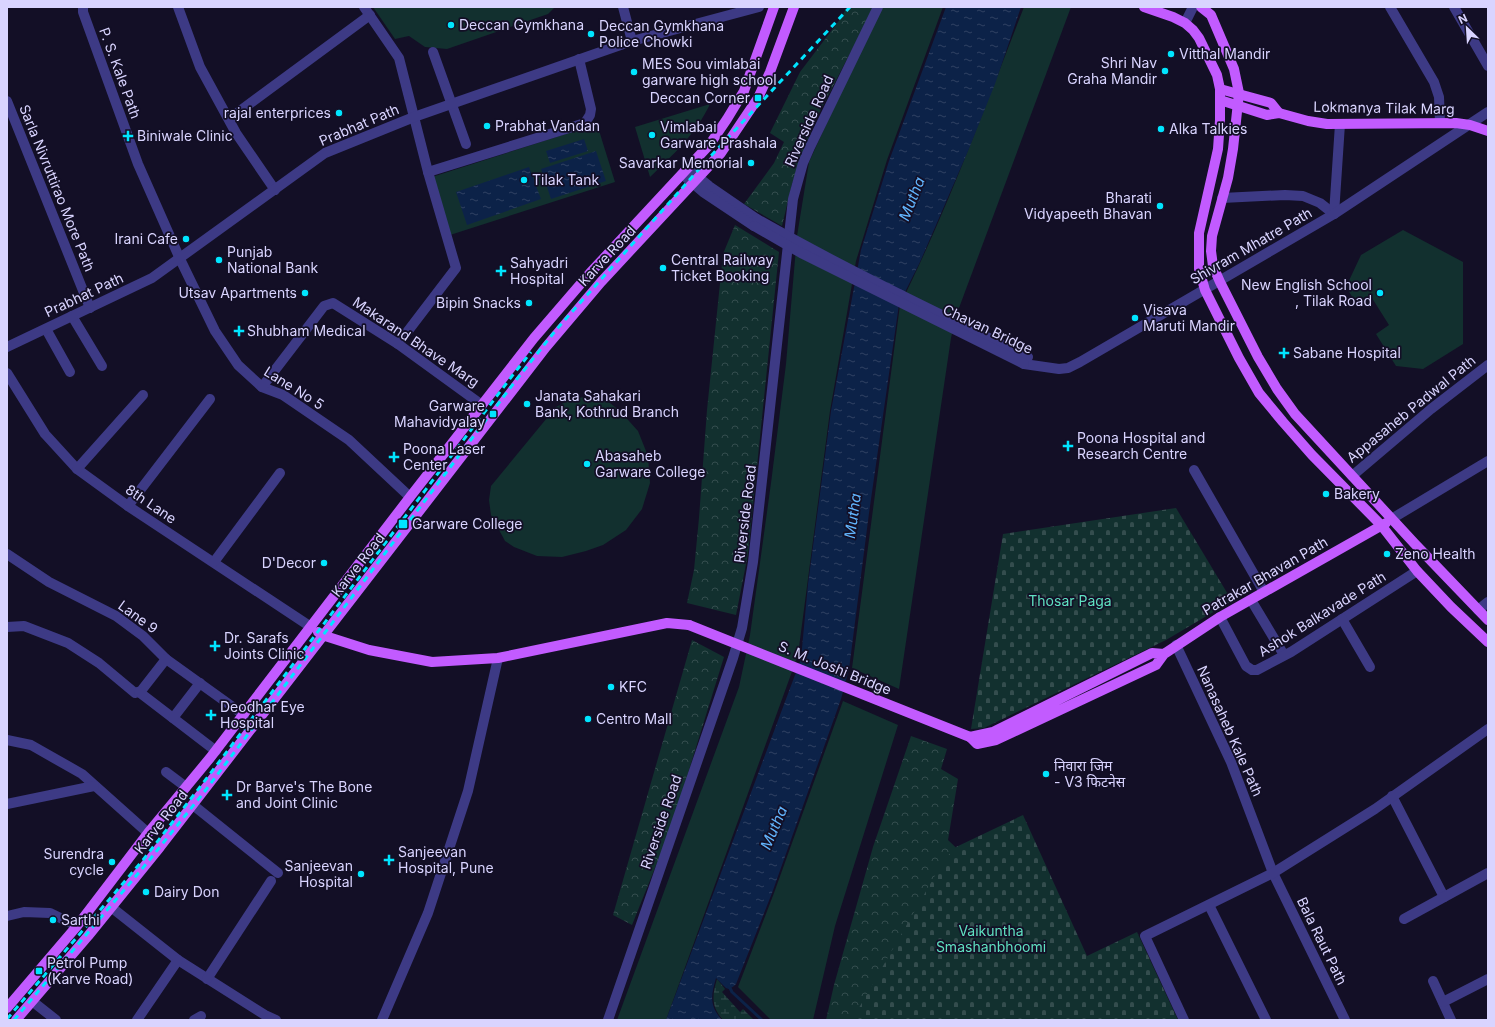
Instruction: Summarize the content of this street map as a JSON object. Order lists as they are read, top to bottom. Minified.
{"streets":{"main road":["Lokmanya Tilak Marg","Karve Road","Patrakar Bhavan Path","S. M. Joshi Bridge"],"street":["P. S. Kale Path","Riverside Road","Prabhat Path","Sarla Nivruttirao More Path","Shivram Mhatre Path","Chavan Bridge","Makarand Bhave Marg","Lane No 5","Appasaheb Padwal Path","8th Lane","Ashok Balkavade Path","Lane 9","Nanasaheb Kale Path","Bala Raut Path"]},"crossings":[["P. S. Kale Path","Prabhat Path"],["P. S. Kale Path","Lane No 5"],["Lokmanya Tilak Marg","Shivram Mhatre Path"],["Prabhat Path","Sarla Nivruttirao More Path"],["Prabhat Path","Lane No 5"],["Shivram Mhatre Path","Chavan Bridge"],["Karve Road","Chavan Bridge"],["Karve Road","Makarand Bhave Marg"],["Karve Road","Lane No 5"],["Karve Road","8th Lane"],["Karve Road","Lane 9"],["Karve Road","S. M. Joshi Bridge"],["Makarand Bhave Marg","Lane No 5"],["8th Lane","S. M. Joshi Bridge"],["Patrakar Bhavan Path","Ashok Balkavade Path"],["Patrakar Bhavan Path","S. M. Joshi Bridge"],["Patrakar Bhavan Path","Nanasaheb Kale Path"],["Nanasaheb Kale Path","Bala Raut Path"]],"water":["Mutha"],"parks":["Thosar Paga","Vaikuntha Smashanbhoomi"],"places":{"other":["Deccan Gymkhana","Deccan Gymkhana Police Chowki","Vitthal Mandir","Shri Nav Graha Mandir","MES Sou vimlabai garware high school","rajal enterprices","Prabhat Vandan","Alka Talkies","Vimlabai Garware Prashala","Savarkar Memorial","Tilak Tank","Bharati Vidyapeeth Bhavan","Irani Cafe","Punjab National Bank","Central Railway Ticket Booking","Utsav Apartments","New English School , Tilak Road","Bipin Snacks","Visava Maruti Mandir","Janata Sahakari Bank, Kothrud Branch","Abasaheb Garware College","Bakery","Zeno Health","D'Decor","KFC","Centro Mall","निवारा जिम - V3 फिटनेस","Surendra cycle","Sanjeevan Hospital","Dairy Don","Sarthi"],"transit":["Deccan Corner","Garware Mahavidyalay","Garware College","Petrol Pump (Karve Road)"],"health":["Biniwale Clinic","Sahyadri Hospital","Shubham Medical","Sabane Hospital","Poona Hospital and Research Centre","Poona Laser Center","Dr. Sarafs Joints Clinic","Deodhar Eye Hospital","Dr Barve's The Bone and Joint Clinic","Sanjeevan Hospital, Pune"]},"north":"top left"}
